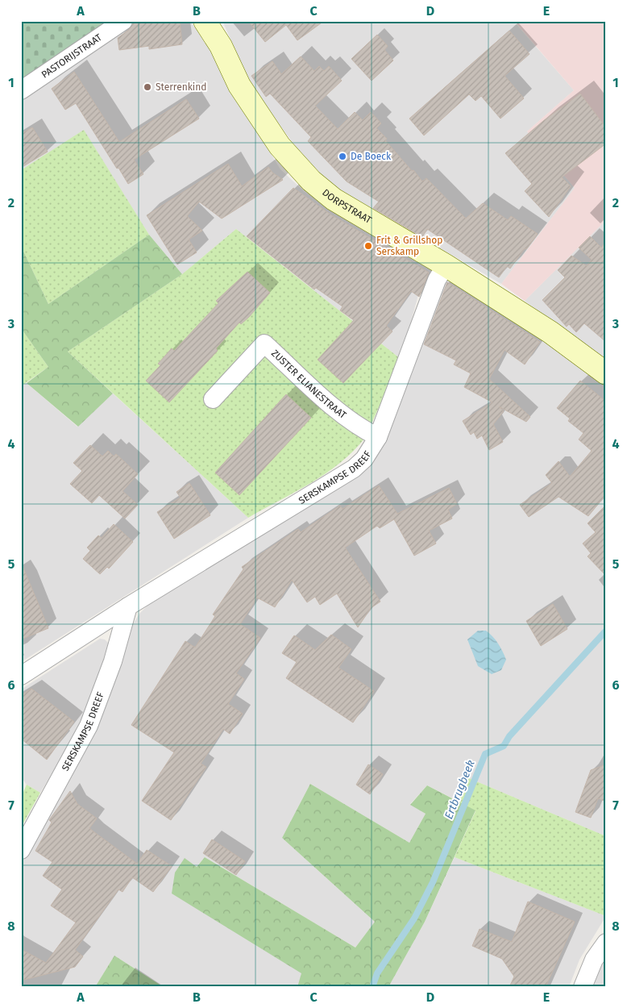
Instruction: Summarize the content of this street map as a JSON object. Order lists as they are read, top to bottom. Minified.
{"streets":{"street":["PASTORIJSTRAAT","DORPSTRAAT","ZUSTER ELIANESTRAAT","SERSKAMPSE DREEF"]},"crossings":[["DORPSTRAAT","SERSKAMPSE DREEF"],["ZUSTER ELIANESTRAAT","SERSKAMPSE DREEF"]],"water":["Ertbrugbeek"],"places":["Sterrenkind","De Boeck","Frit & Grillshop Serskamp"],"grid":{"columns":["A","B","C","D","E"],"rows":["1","2","3","4","5","6","7","8"]}}
